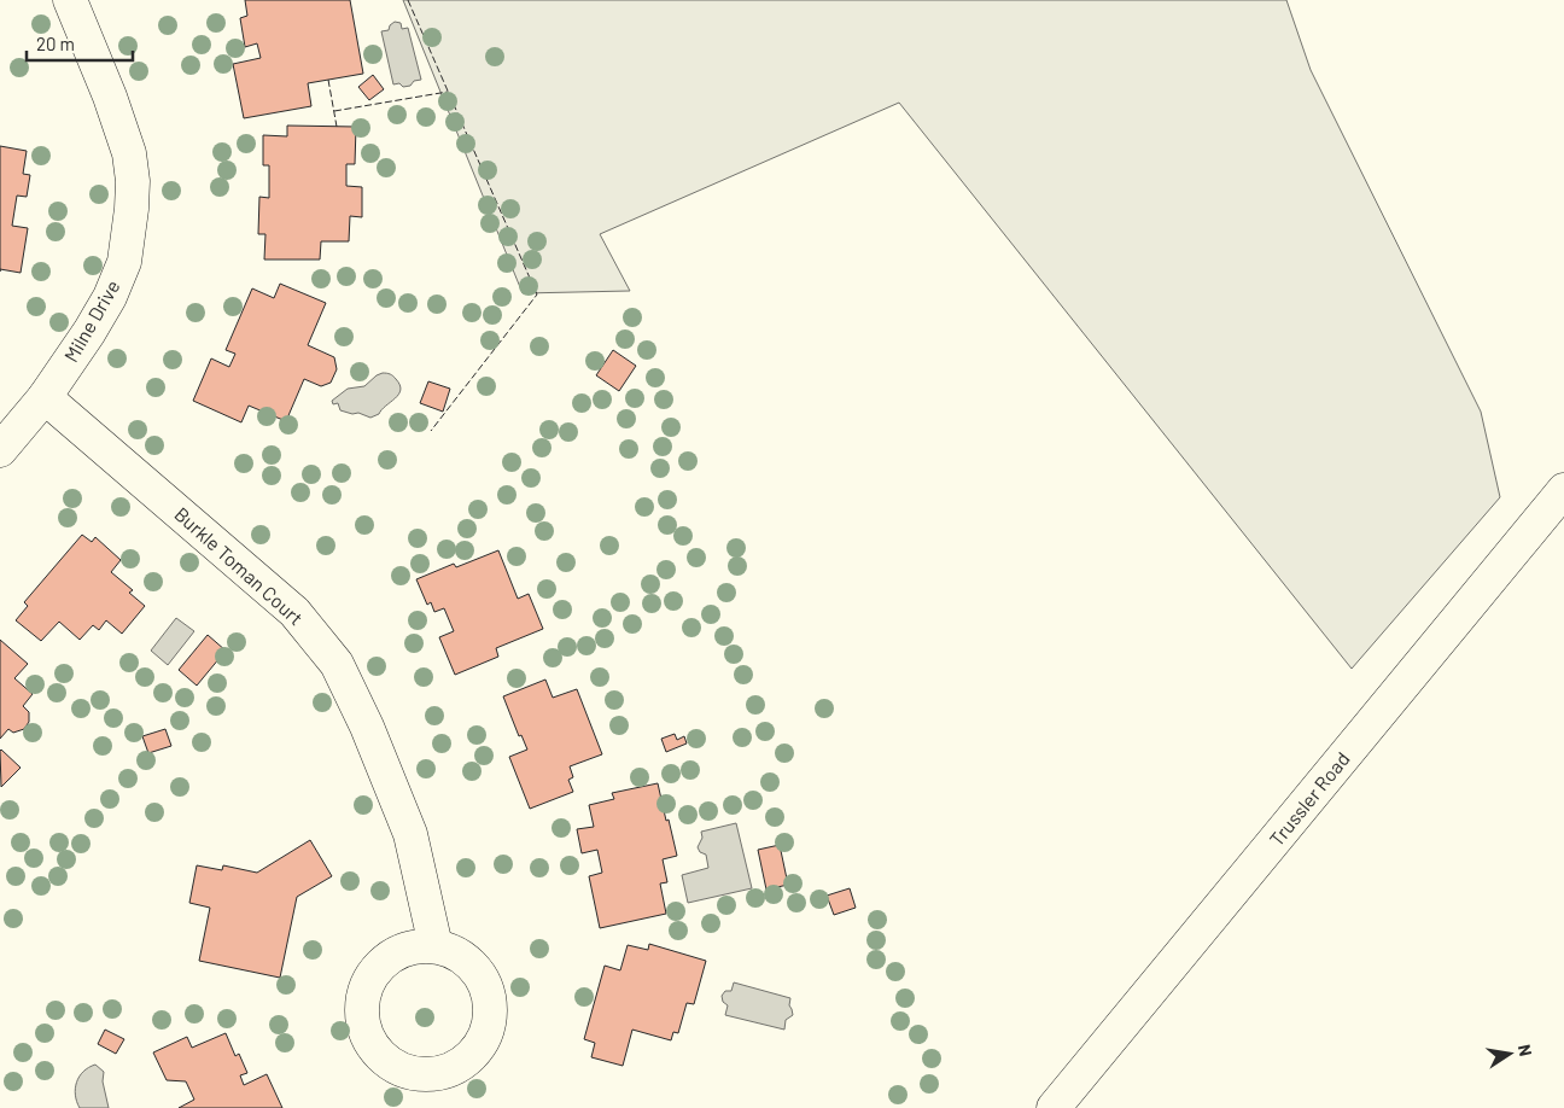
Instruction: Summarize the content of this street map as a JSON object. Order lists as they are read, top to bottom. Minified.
{"streets":{"street":["Milne Drive","Burkle Toman Court","Trussler Road"]},"crossings":[["Milne Drive","Burkle Toman Court"]],"scale_bar":"20 m","north":"right"}
